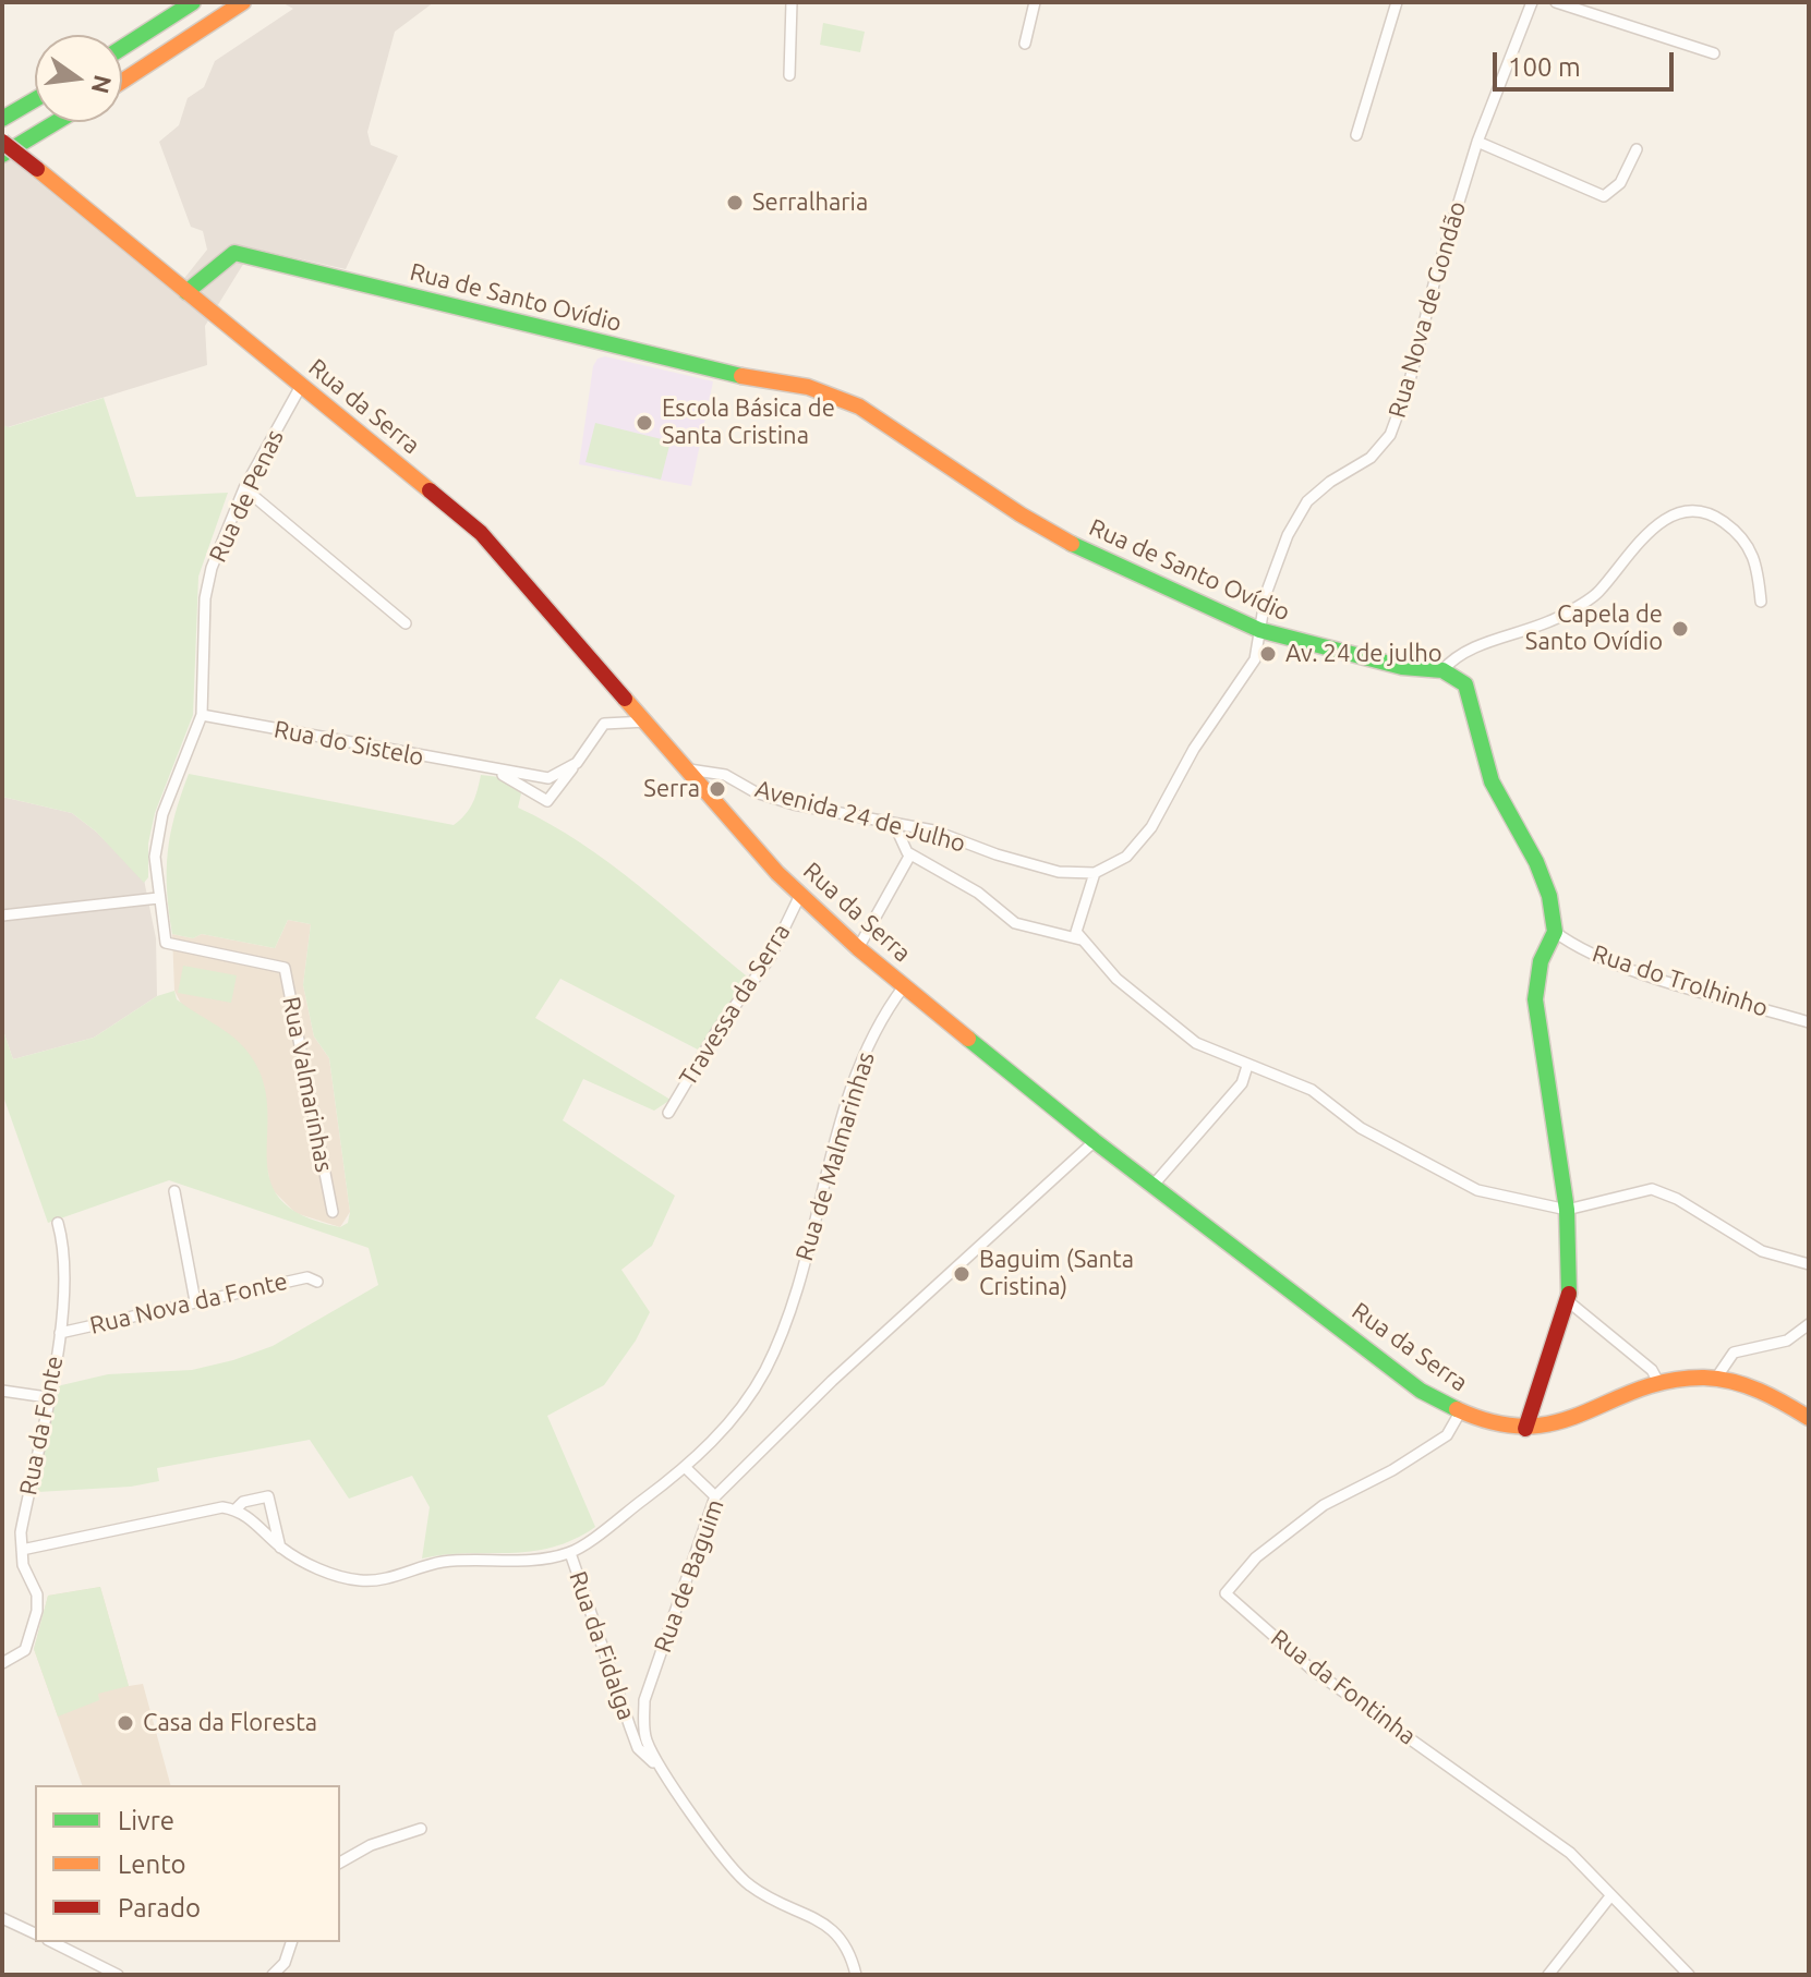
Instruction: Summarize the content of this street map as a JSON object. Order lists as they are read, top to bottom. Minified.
{"streets":{"main road":["Rua de Santo Ovídio","Rua da Serra"],"street":["Rua Nova de Gondão","Rua de Penas","Rua do Sistelo","Avenida 24 de Julho","Rua do Trolhinho","Travessa da Serra","Rua Valmarinhas","Rua de Malmarinhas","Rua Nova da Fonte","Rua da Fonte","Rua de Baguim","Rua da Fidalga","Rua da Fontinha"]},"crossings":[["Rua de Santo Ovídio","Rua Nova de Gondão"],["Rua de Santo Ovídio","Rua da Serra"],["Rua da Serra","Rua de Penas"],["Rua da Serra","Rua do Sistelo"],["Rua da Serra","Avenida 24 de Julho"],["Rua da Serra","Travessa da Serra"],["Rua da Serra","Rua de Malmarinhas"],["Rua da Serra","Rua de Baguim"],["Rua da Serra","Rua da Fontinha"],["Rua de Penas","Rua do Sistelo"],["Rua de Penas","Rua Valmarinhas"],["Rua de Malmarinhas","Rua da Fidalga"],["Rua Nova da Fonte","Rua da Fonte"],["Rua de Baguim","Rua da Fidalga"]],"places":["Serralharia","Escola Básica de Santa Cristina","Capela de Santo Ovídio","Av. 24 de julho","Serra","Baguim (Santa Cristina)","Casa da Floresta"],"legend":["Livre","Lento","Parado"],"scale_bar":"100 m","north":"right"}
